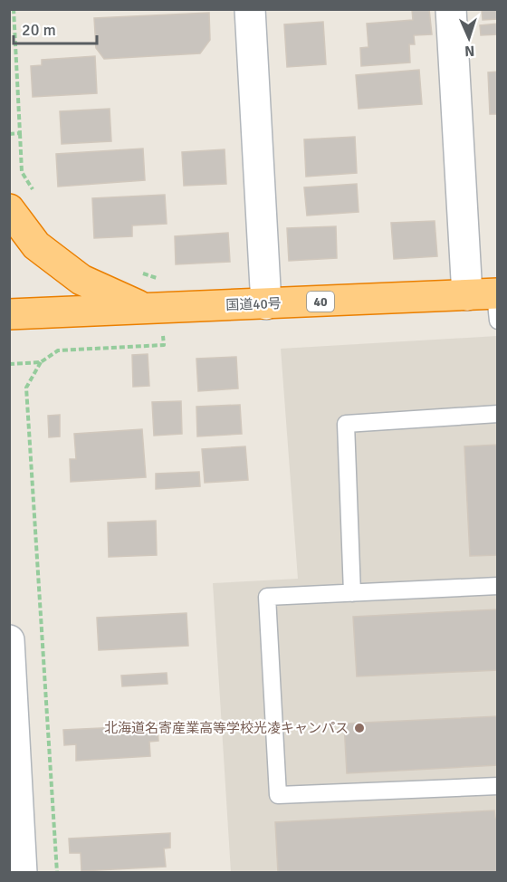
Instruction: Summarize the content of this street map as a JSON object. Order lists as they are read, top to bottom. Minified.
{"streets":{"highway":["40","国道40号"]},"places":["北海道名寄産業高等学校光凌キャンパス"],"scale_bar":"20 m","north":"bottom"}
